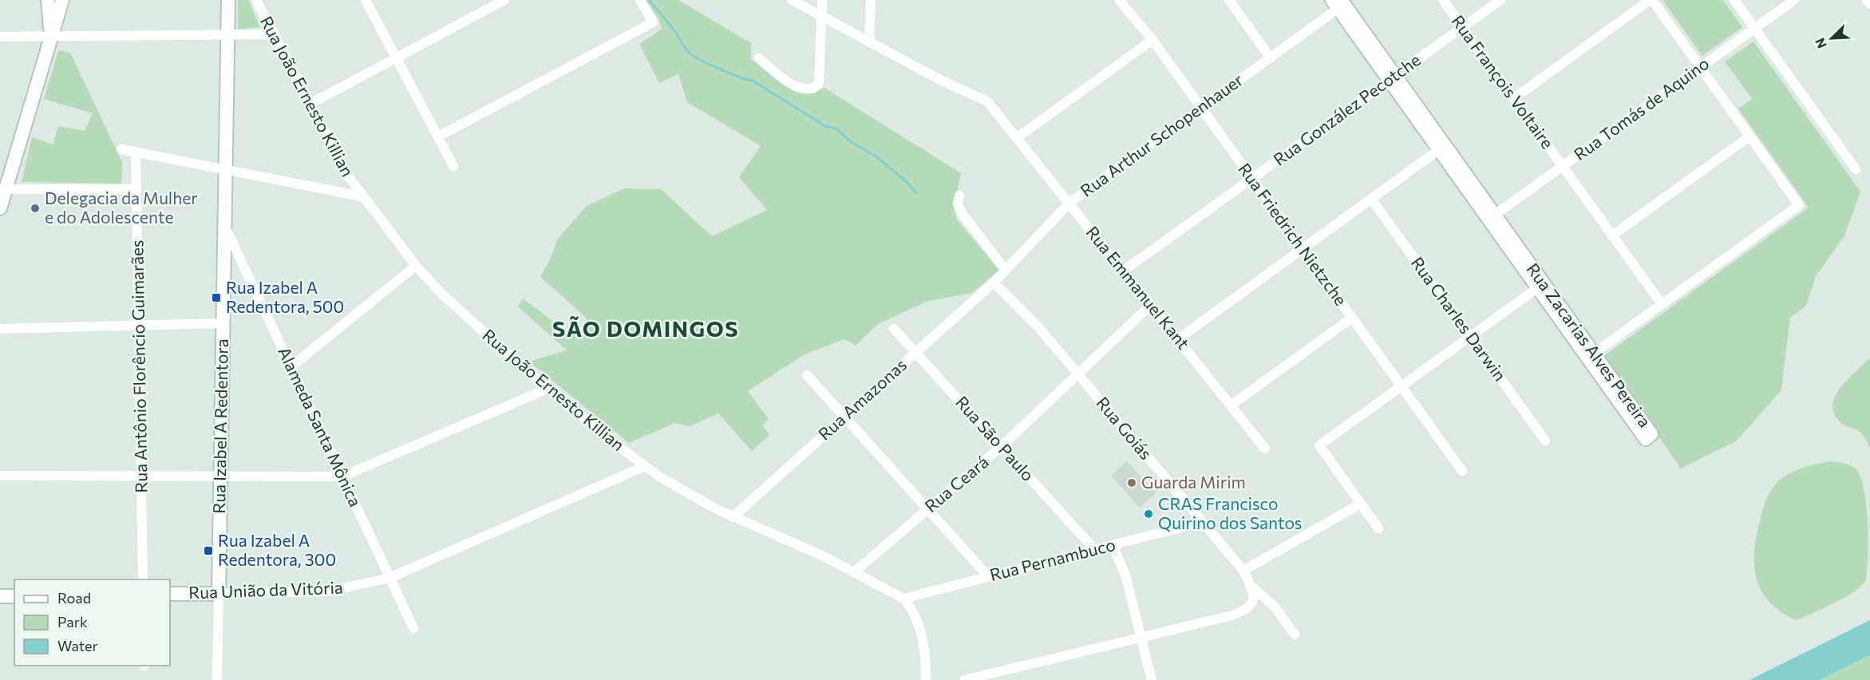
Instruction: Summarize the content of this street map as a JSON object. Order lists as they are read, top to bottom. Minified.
{"streets":{"main road":["Rua Zacarias Alves Pereira","Rua Izabel A Redentora","Rua União da Vitória"],"street":["Rua François Voltaire","Rua João Ernesto Killian","Rua Tomás de Aquino","Rua González Pecotche","Rua Arthur Schopenhauer","Rua Friedrich Nietzche","Rua Emmanuel Kant","Rua Charles Darwin","Rua Antônio Florêncio Guimarães","Rua Amazonas","Alameda Santa Mônica","Rua Goiás","Rua São Paulo","Rua Ceará","Rua Pernambuco"]},"crossings":[["Rua François Voltaire","Rua Tomás de Aquino"],["Rua François Voltaire","Rua González Pecotche"],["Rua João Ernesto Killian","Rua Amazonas"],["Rua João Ernesto Killian","Rua Ceará"],["Rua João Ernesto Killian","Rua Pernambuco"],["Rua João Ernesto Killian","Rua União da Vitória"],["Rua Tomás de Aquino","Rua Zacarias Alves Pereira"],["Rua González Pecotche","Rua Friedrich Nietzche"],["Rua González Pecotche","Rua Emmanuel Kant"],["Rua González Pecotche","Rua Zacarias Alves Pereira"],["Rua Arthur Schopenhauer","Rua Friedrich Nietzche"],["Rua Arthur Schopenhauer","Rua Emmanuel Kant"],["Rua Arthur Schopenhauer","Rua Zacarias Alves Pereira"],["Rua Arthur Schopenhauer","Rua Amazonas"],["Rua Arthur Schopenhauer","Rua Goiás"],["Rua Emmanuel Kant","Rua Ceará"],["Rua Amazonas","Rua Goiás"],["Rua Amazonas","Rua São Paulo"],["Rua Izabel A Redentora","Alameda Santa Mônica"],["Rua Izabel A Redentora","Rua União da Vitória"],["Alameda Santa Mônica","Rua União da Vitória"],["Rua Goiás","Rua Ceará"],["Rua Goiás","Rua Pernambuco"],["Rua São Paulo","Rua Ceará"],["Rua São Paulo","Rua Pernambuco"]],"districts":["SÃO DOMINGOS"],"places":{"other":["Delegacia da Mulher e do Adolescente","Guarda Mirim","CRAS Francisco Quirino dos Santos"],"transit":["Rua Izabel A Redentora, 500","Rua Izabel A Redentora, 300"]},"legend":["Road","Park","Water"],"north":"bottom left"}
